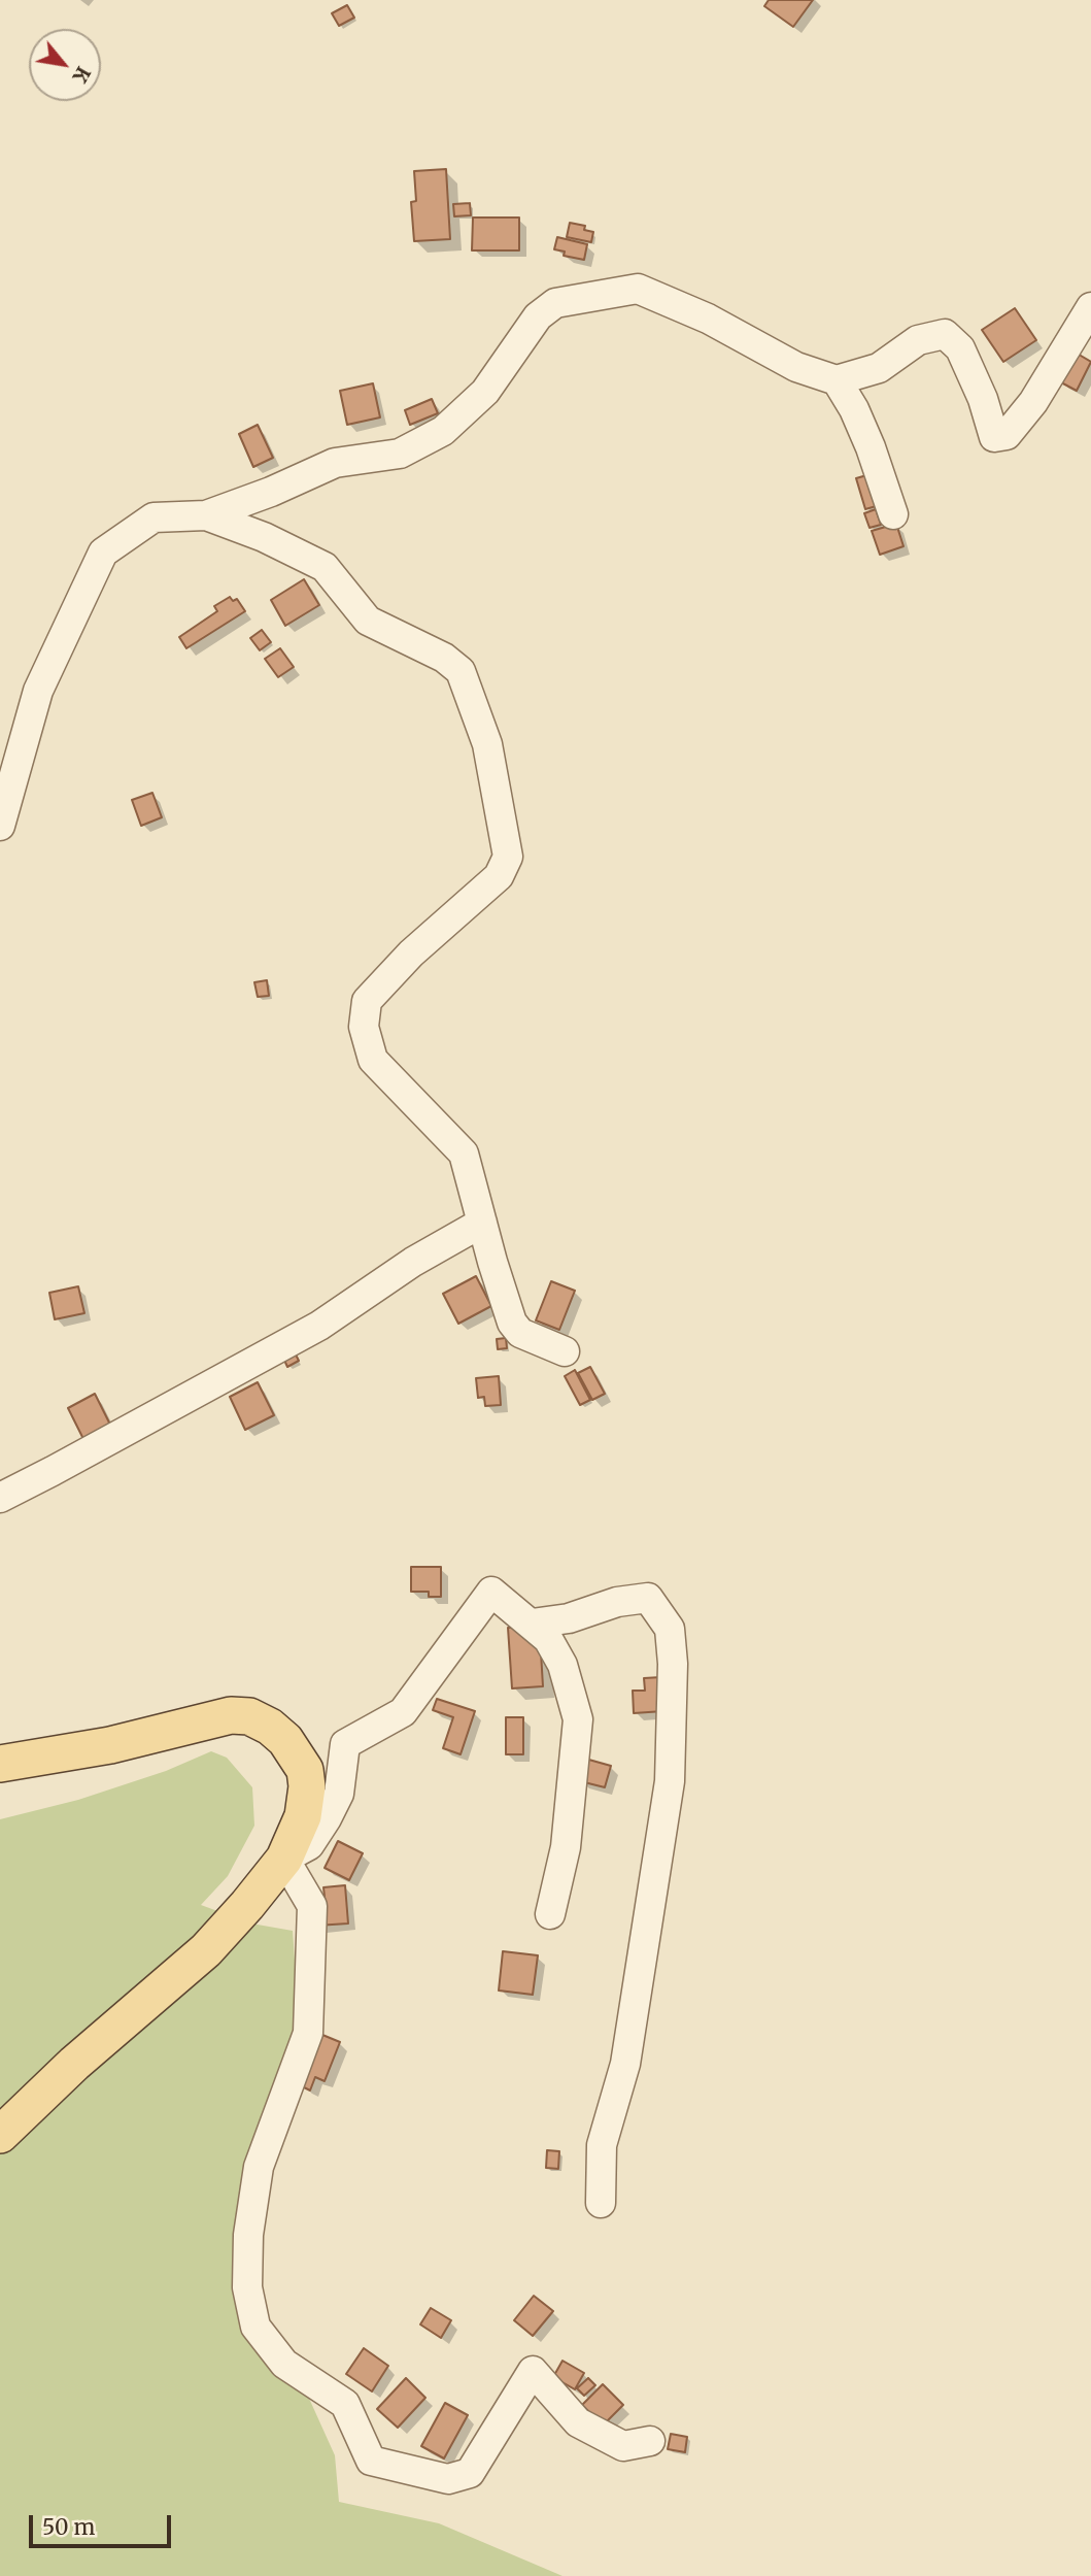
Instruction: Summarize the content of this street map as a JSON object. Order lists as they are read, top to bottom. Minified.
{"scale_bar":"50 m","north":"bottom right"}
